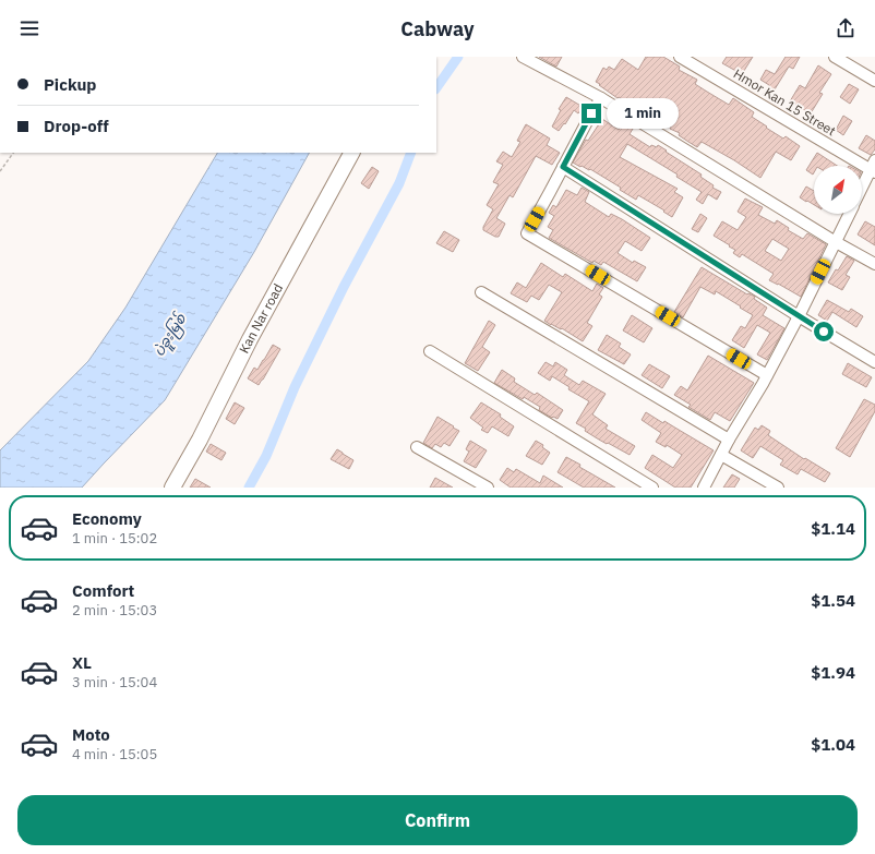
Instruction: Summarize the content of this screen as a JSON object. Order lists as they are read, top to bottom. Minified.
{"streets":{"street":["Hmor Kan 15 Street","Kan Nar road"]},"water":["ပဲခူးမြစ်"],"north":"top right","page":{"header":"Cabway","banner":["Pickup","Drop-off"],"bubble":"1 min","list":[{"name":"Economy","note":"1 min · 15:02","value":"$1.14"},{"name":"Comfort","note":"2 min · 15:03","value":"$1.54"},{"name":"XL","note":"3 min · 15:04","value":"$1.94"},{"name":"Moto","note":"4 min · 15:05","value":"$1.04"}],"buttons":"Confirm"}}
